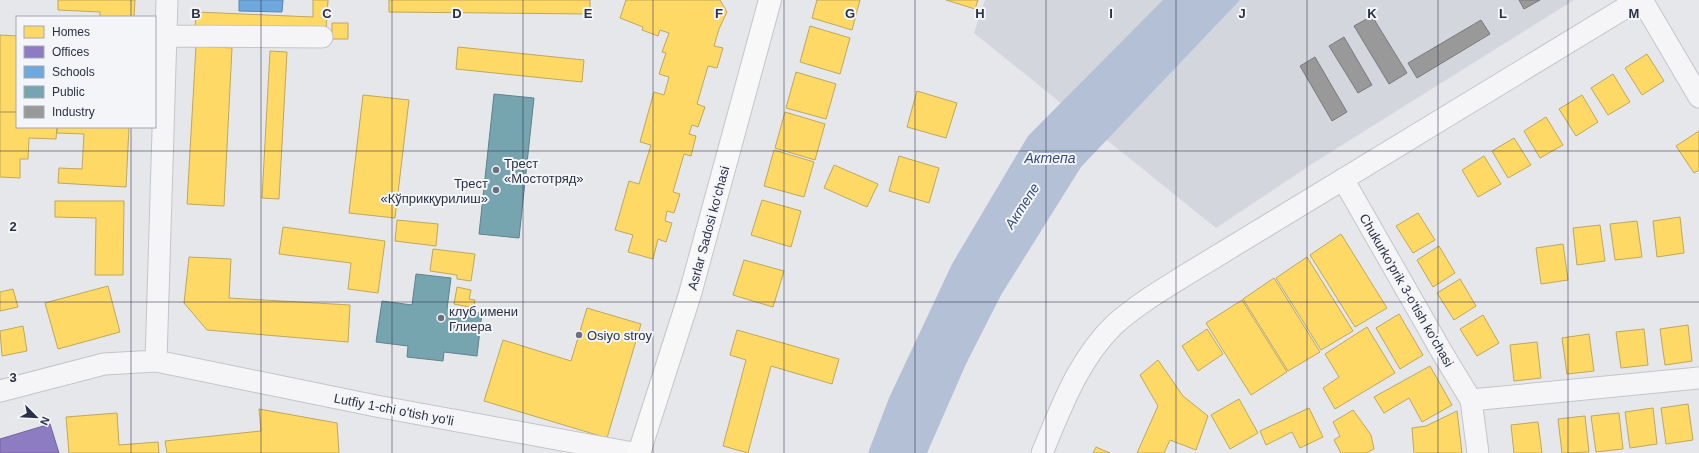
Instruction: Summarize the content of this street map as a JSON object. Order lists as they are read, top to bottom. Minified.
{"streets":{"street":["Asrlar Sadosi ko‘chasi","Chukurko'prik 3-o'tish ko'chasi","Lutfiy 1-chi o'tish yo'li"]},"water":["Актепа","Актепе"],"places":["Трест «Мостотряд»","Трест «Кўприкқурилиш»","клуб имени Глиера","Osiyo stroy"],"legend":["Homes","Offices","Schools","Public","Industry"],"north":"bottom right","grid":{"columns":["B","C","D","E","F","G","H","I","J","K","L","M"],"rows":["2","3"]}}
